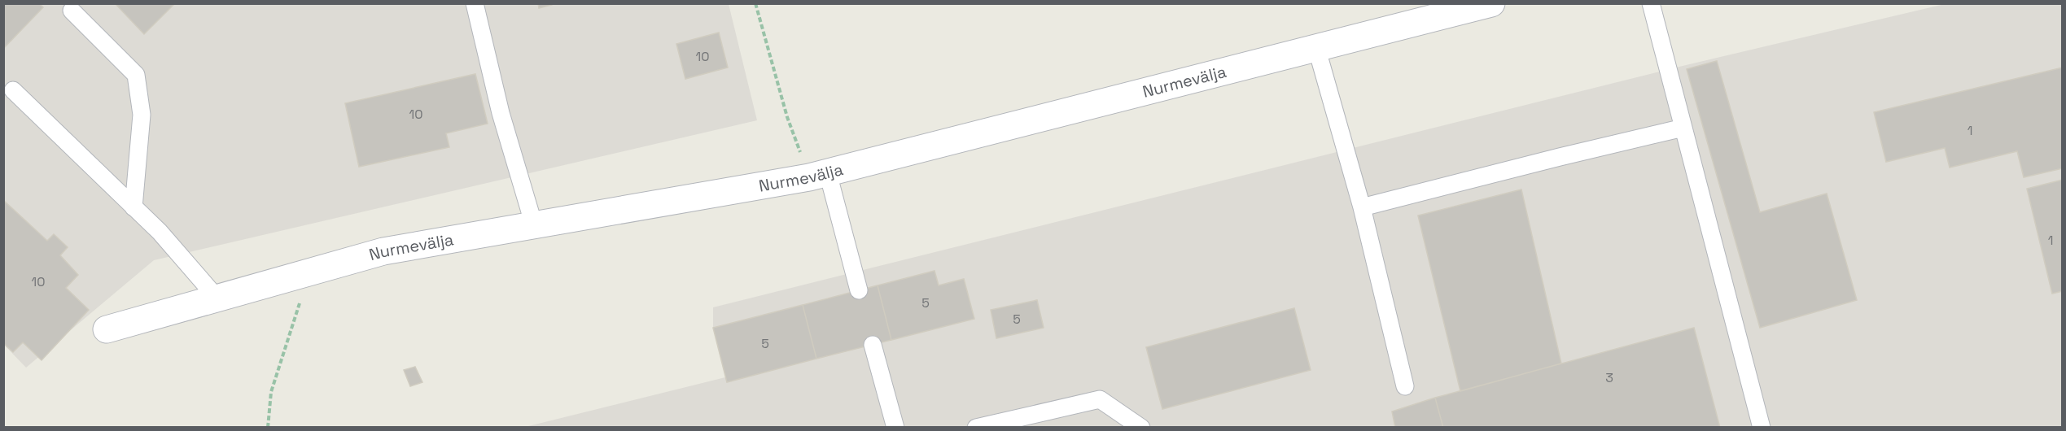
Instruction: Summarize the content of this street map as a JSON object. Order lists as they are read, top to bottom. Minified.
{"streets":{"street":["Nurmevälja"]},"house_numbers":["10","10","1","1","10","5","5","5","3"]}
